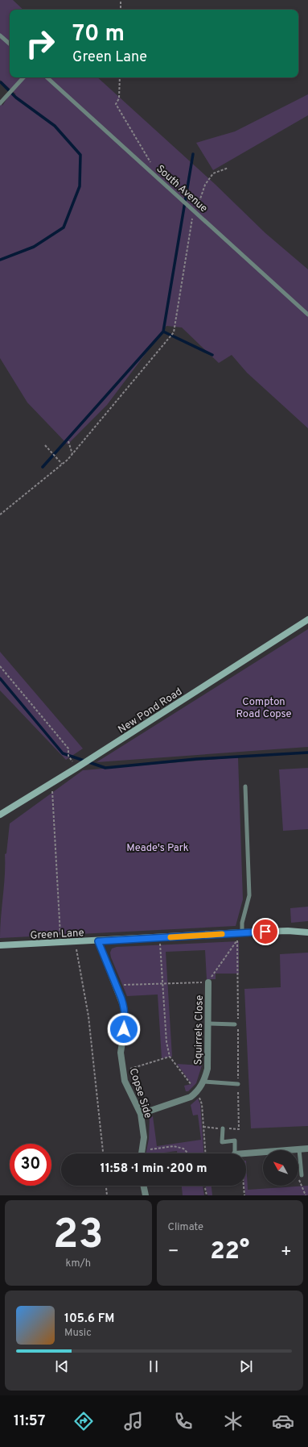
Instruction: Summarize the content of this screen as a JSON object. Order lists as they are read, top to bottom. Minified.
{"streets":{"main road":["New Pond Road","Green Lane"],"street":["Squirrels Close","Copse Side"],"lane":["South Avenue"]},"crossings":[["Green Lane","Copse Side"],["Squirrels Close","Copse Side"]],"parks":["Compton Road Copse","Meade's Park"],"north":"top left","page":{"turn":["70 m","Green Lane"],"limit":"30","trip":"11:58 · 1 min · 200 m","tile":[["23","km/h"],"Climate"],"heat":["−","22°","+"],"song":["105.6 FM","Music"],"tabs":"11:57"}}
